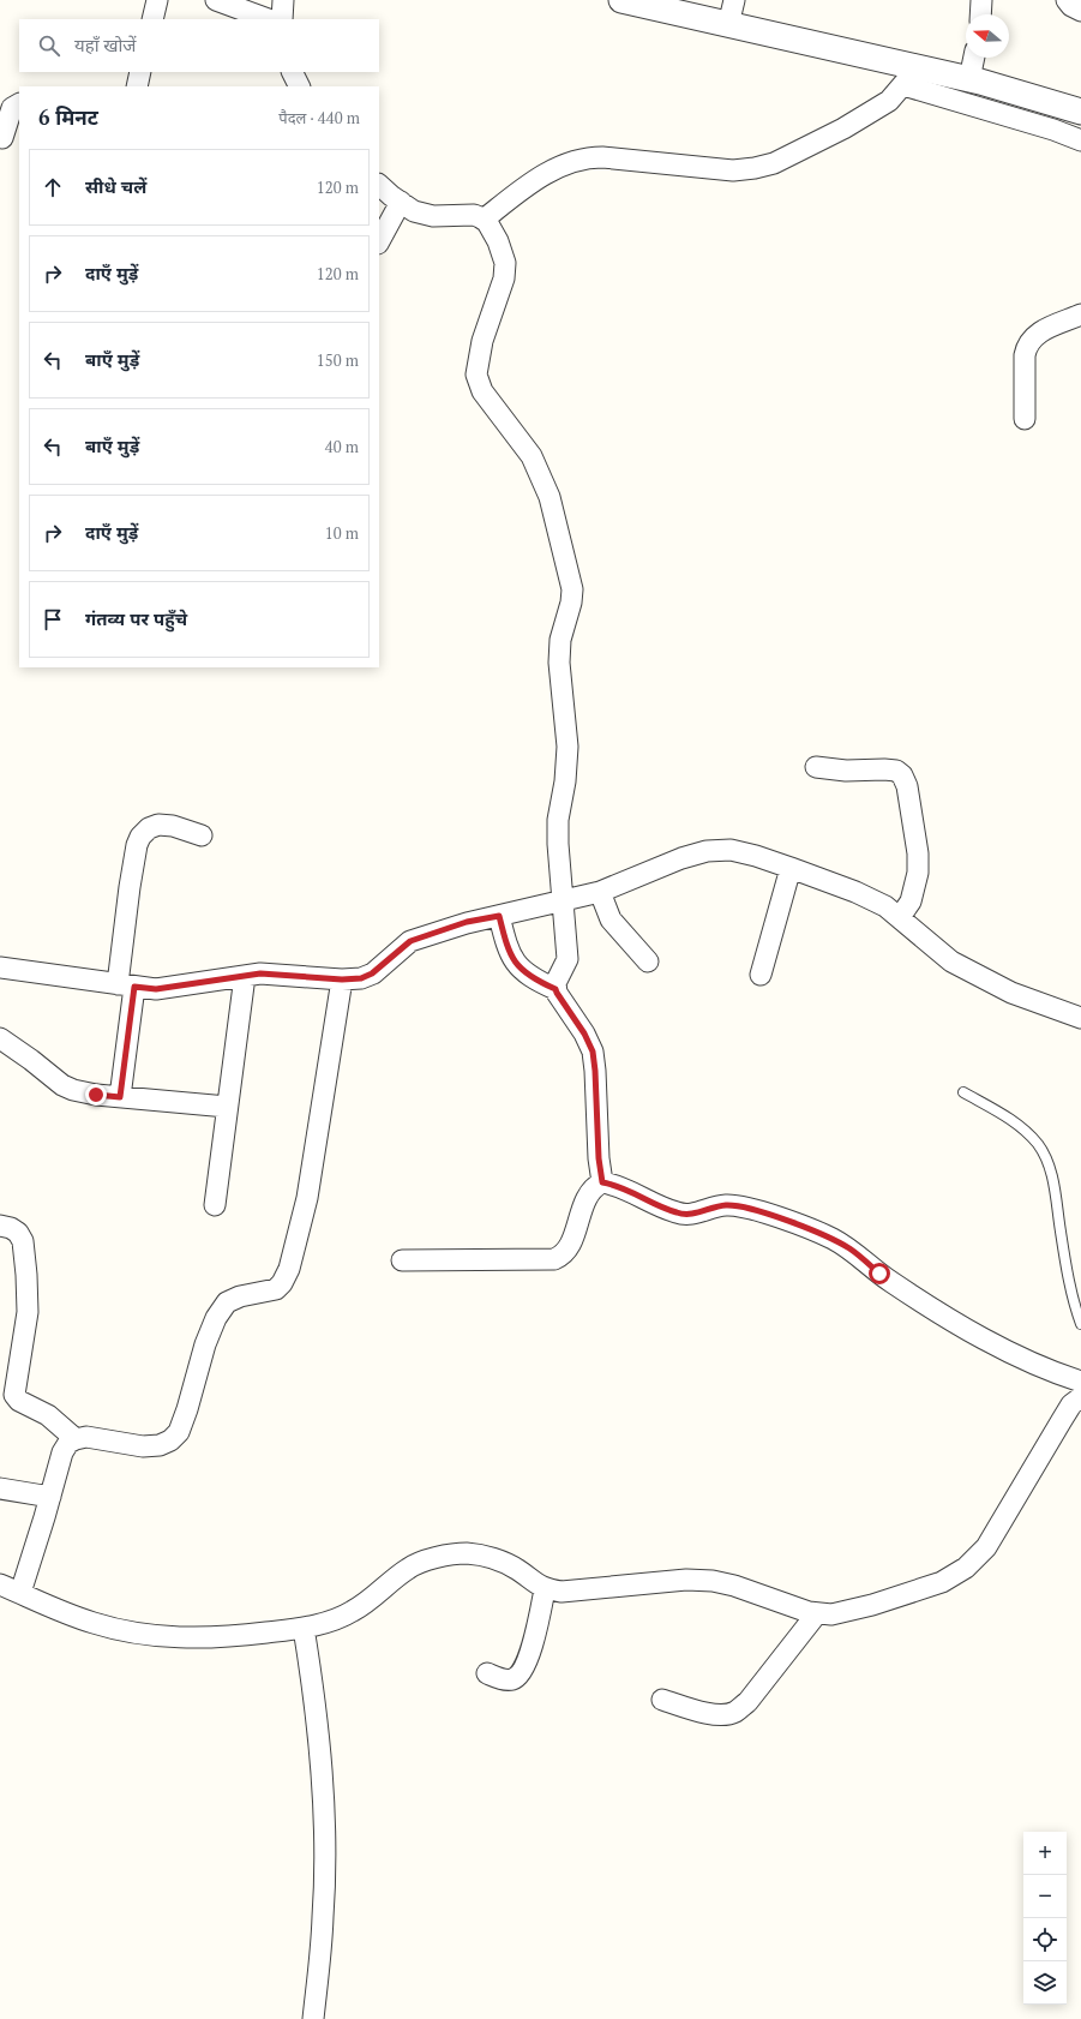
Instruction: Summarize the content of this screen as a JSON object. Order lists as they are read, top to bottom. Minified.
{"north":"left","page":{"search":"यहाँ खोजें","heading":["6 मिनट","पैदल · 440 m"],"list":[["सीधे चलें","120 m"],["दाएँ मुड़ें","120 m"],["बाएँ मुड़ें","150 m"],["बाएँ मुड़ें","40 m"],["दाएँ मुड़ें","10 m"],"गंतव्य पर पहुँचे"],"map_buttons":["+","−"]}}
